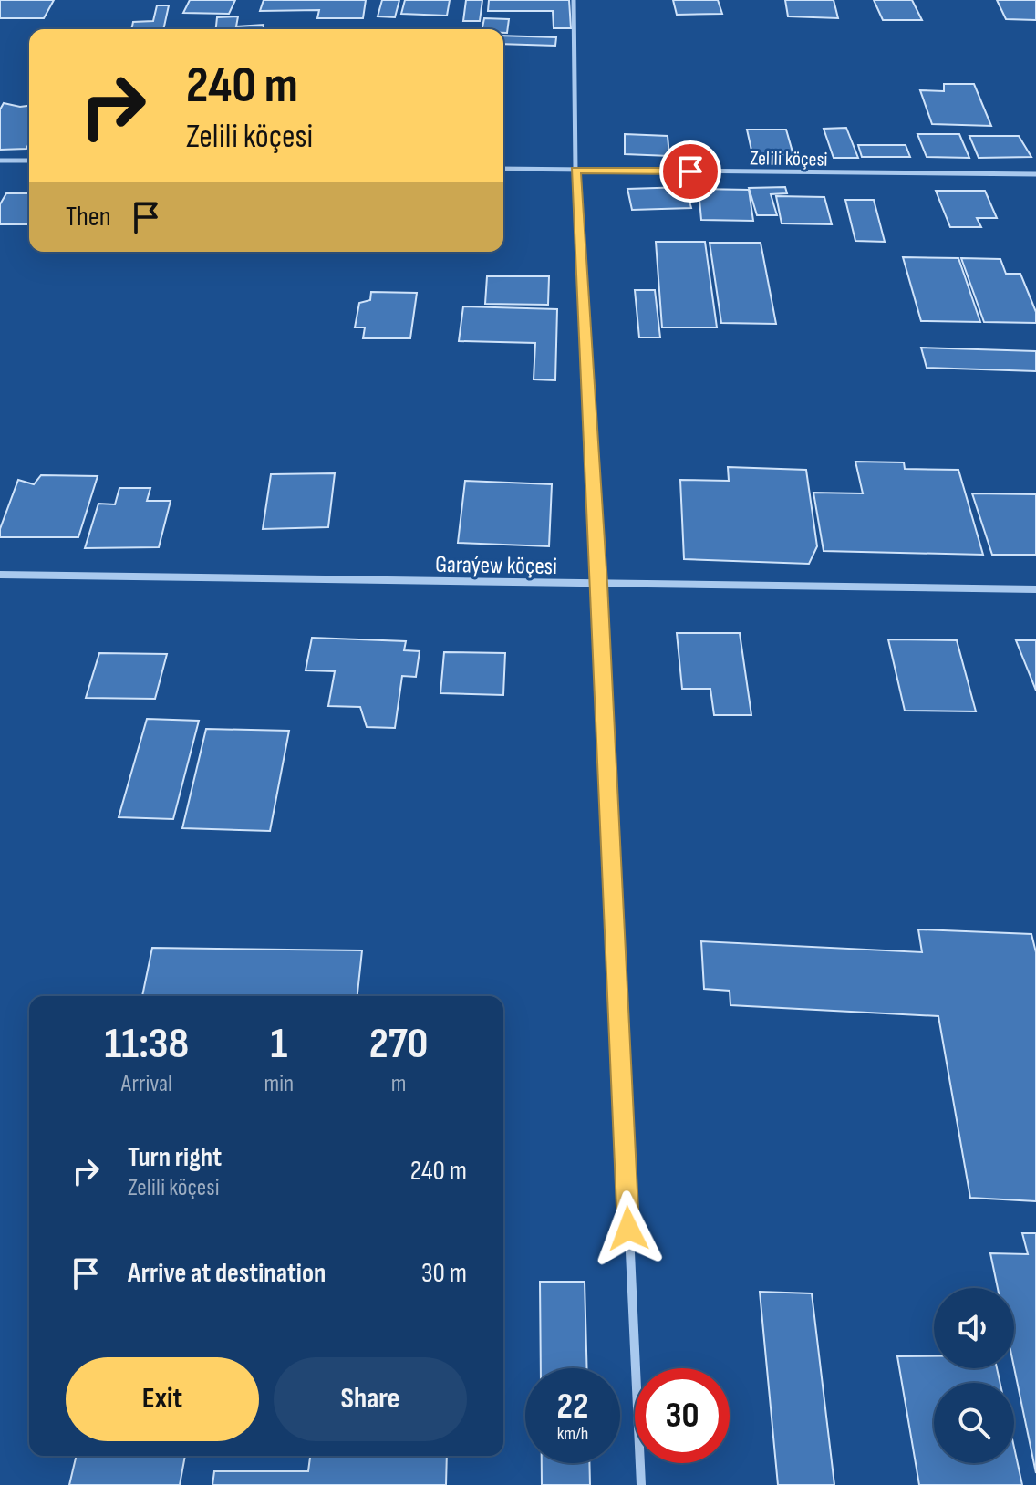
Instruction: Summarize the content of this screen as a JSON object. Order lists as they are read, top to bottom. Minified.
{"streets":{"street":["Zelili köçesi","Garaýew köçesi"]},"page":{"turn":["240 m","Zelili köçesi"],"then":"Then","eta":["11:38","Arrival","1","min","270","m"],"list":[{"name":"Turn right","note":"Zelili köçesi","value":"240 m"},{"name":"Arrive at destination","value":"30 m"}],"buttons":["Exit","Share"],"speed":"22 km/h","limit":"30"}}
